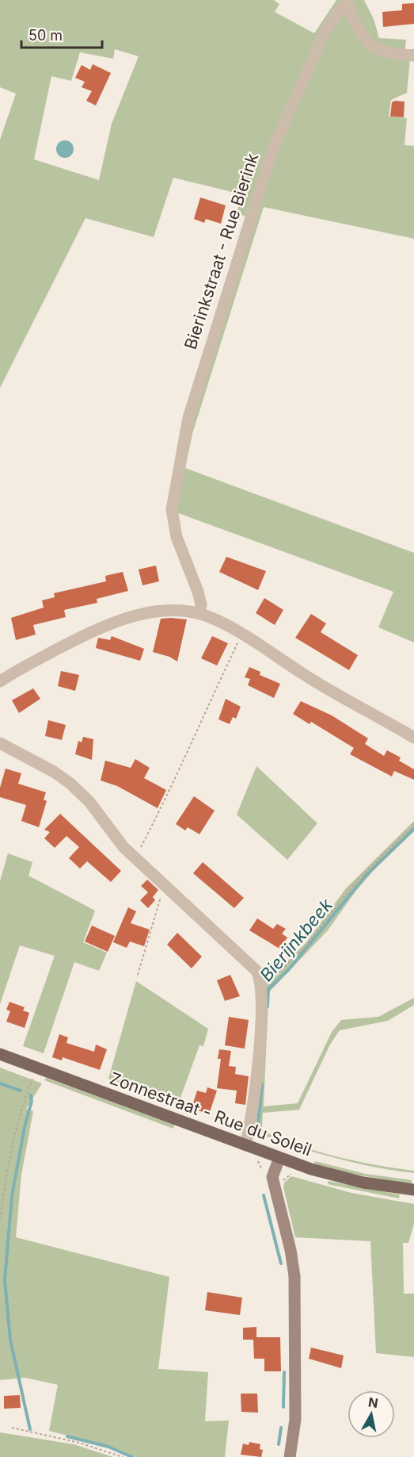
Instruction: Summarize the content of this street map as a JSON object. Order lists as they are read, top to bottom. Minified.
{"streets":{"main road":["Zonnestraat - Rue du Soleil"],"street":["Bierinkstraat - Rue Bierink"]},"water":["Bierijnkbeek"],"scale_bar":"50 m","north":"top"}
